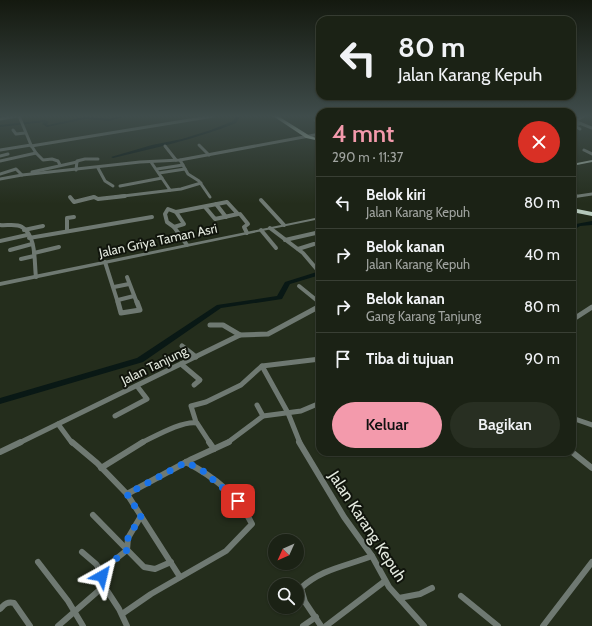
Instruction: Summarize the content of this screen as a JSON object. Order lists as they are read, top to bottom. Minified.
{"streets":{"street":["Jalan Griya Taman Asri","Jalan Tanjung","Jalan Karang Kepuh"]},"north":"bottom left","page":{"turn":["80 m","Jalan Karang Kepuh"],"heading":["4 mnt","290 m · 11:37"],"list":[{"name":"Belok kiri","note":"Jalan Karang Kepuh","value":"80 m"},{"name":"Belok kanan","note":"Jalan Karang Kepuh","value":"40 m"},{"name":"Belok kanan","note":"Gang Karang Tanjung","value":"80 m"},{"name":"Tiba di tujuan","value":"90 m"}],"buttons":["Keluar","Bagikan"]}}
